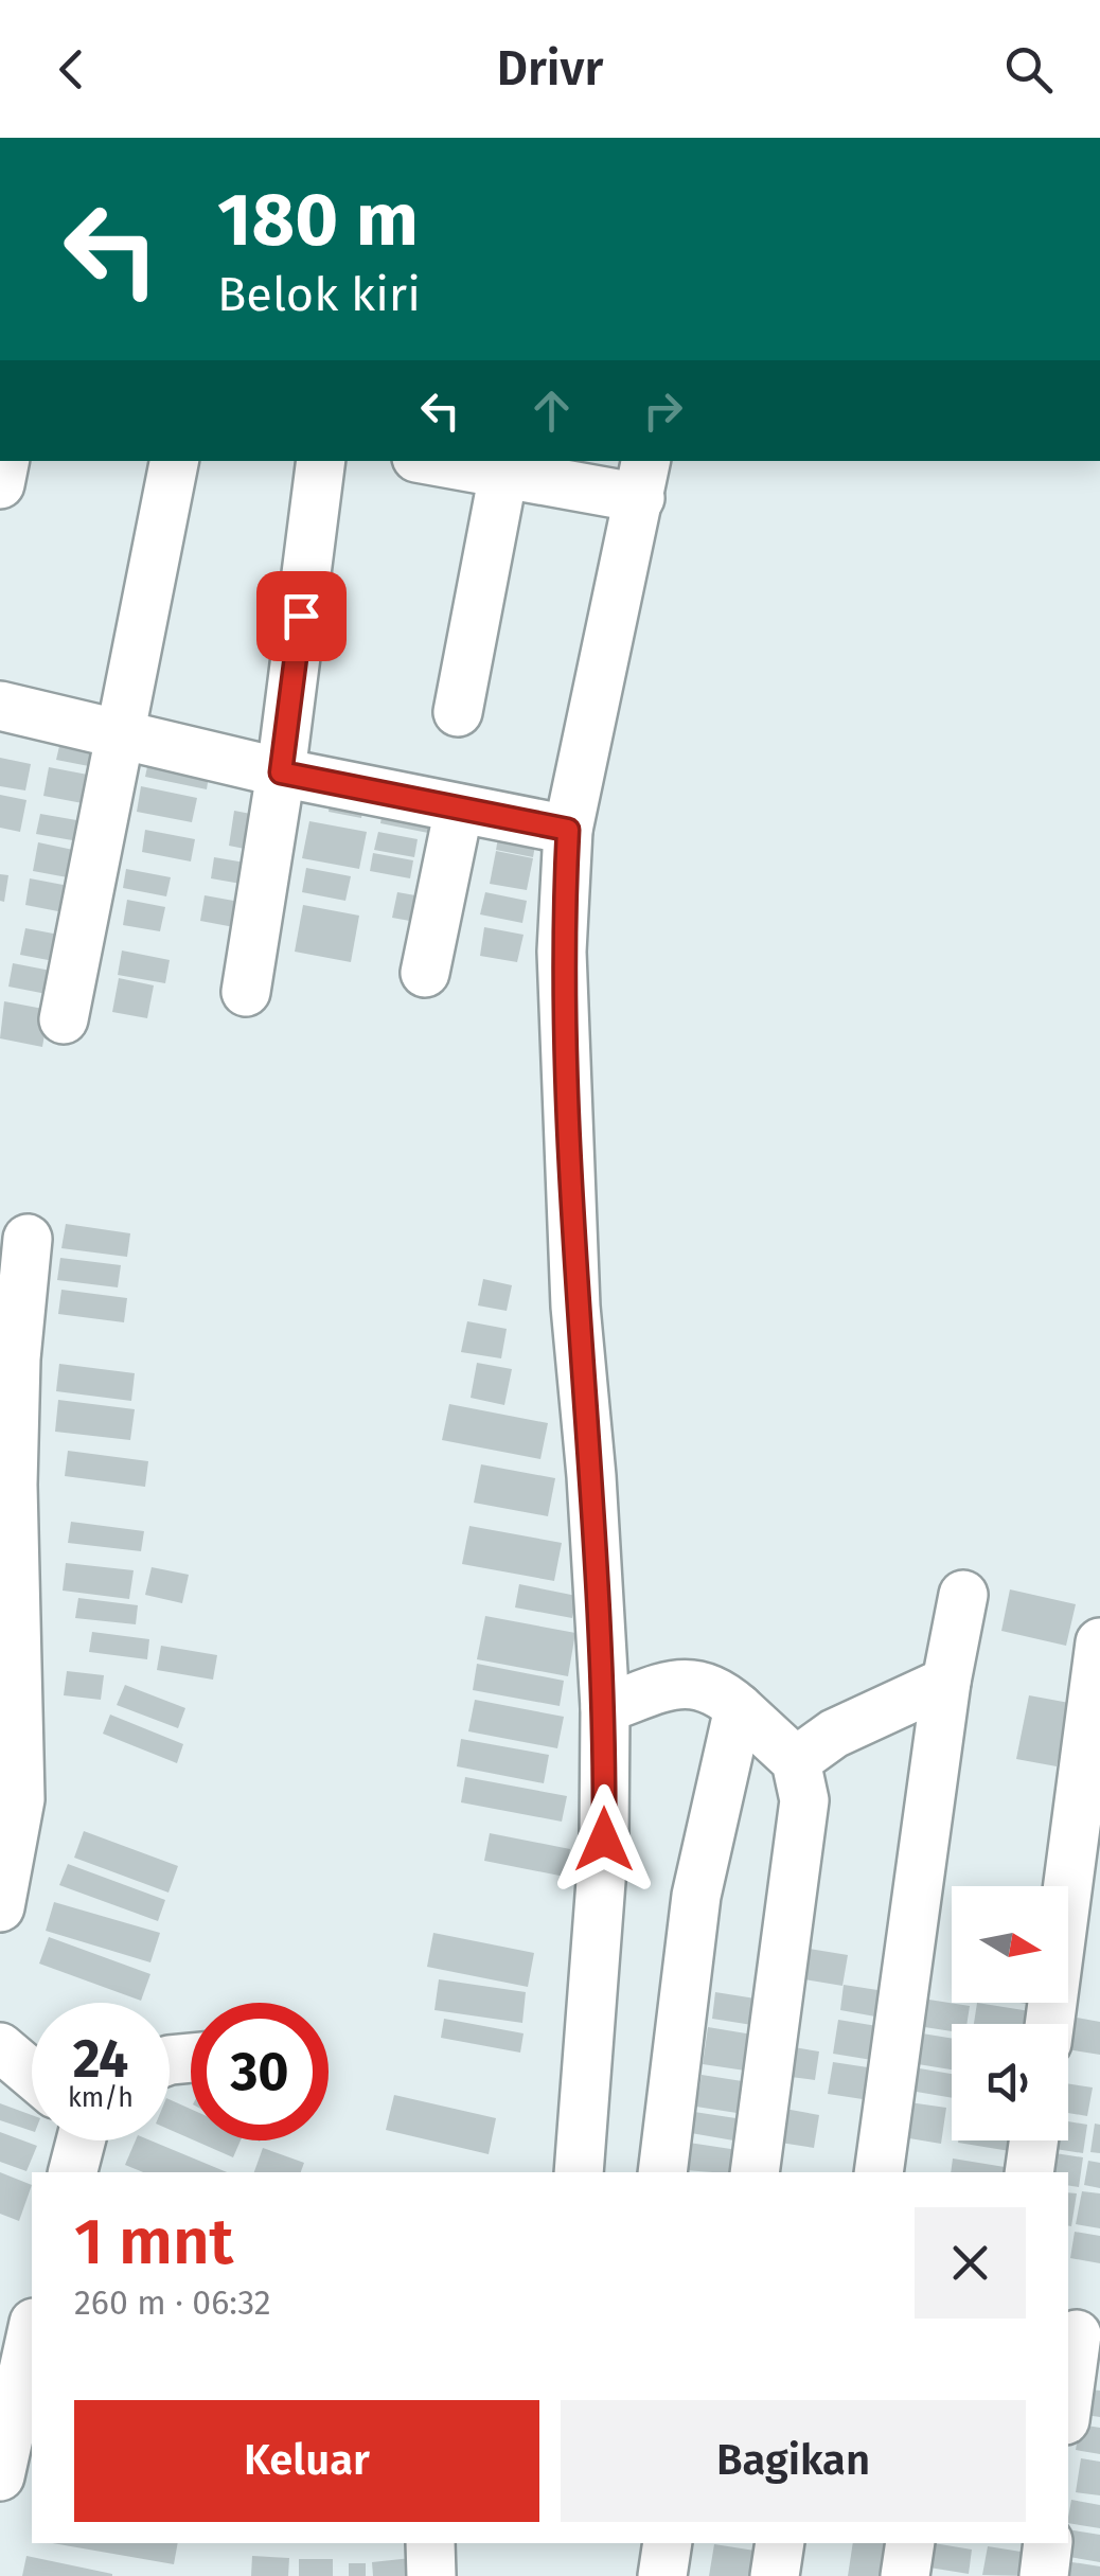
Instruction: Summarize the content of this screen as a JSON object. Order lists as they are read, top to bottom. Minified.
{"north":"right","page":{"header":"Drivr","turn":["180 m","Belok kiri"],"speed":"24 km/h","limit":"30","heading":["1 mnt","260 m · 06:32"],"buttons":["Keluar","Bagikan"]}}
